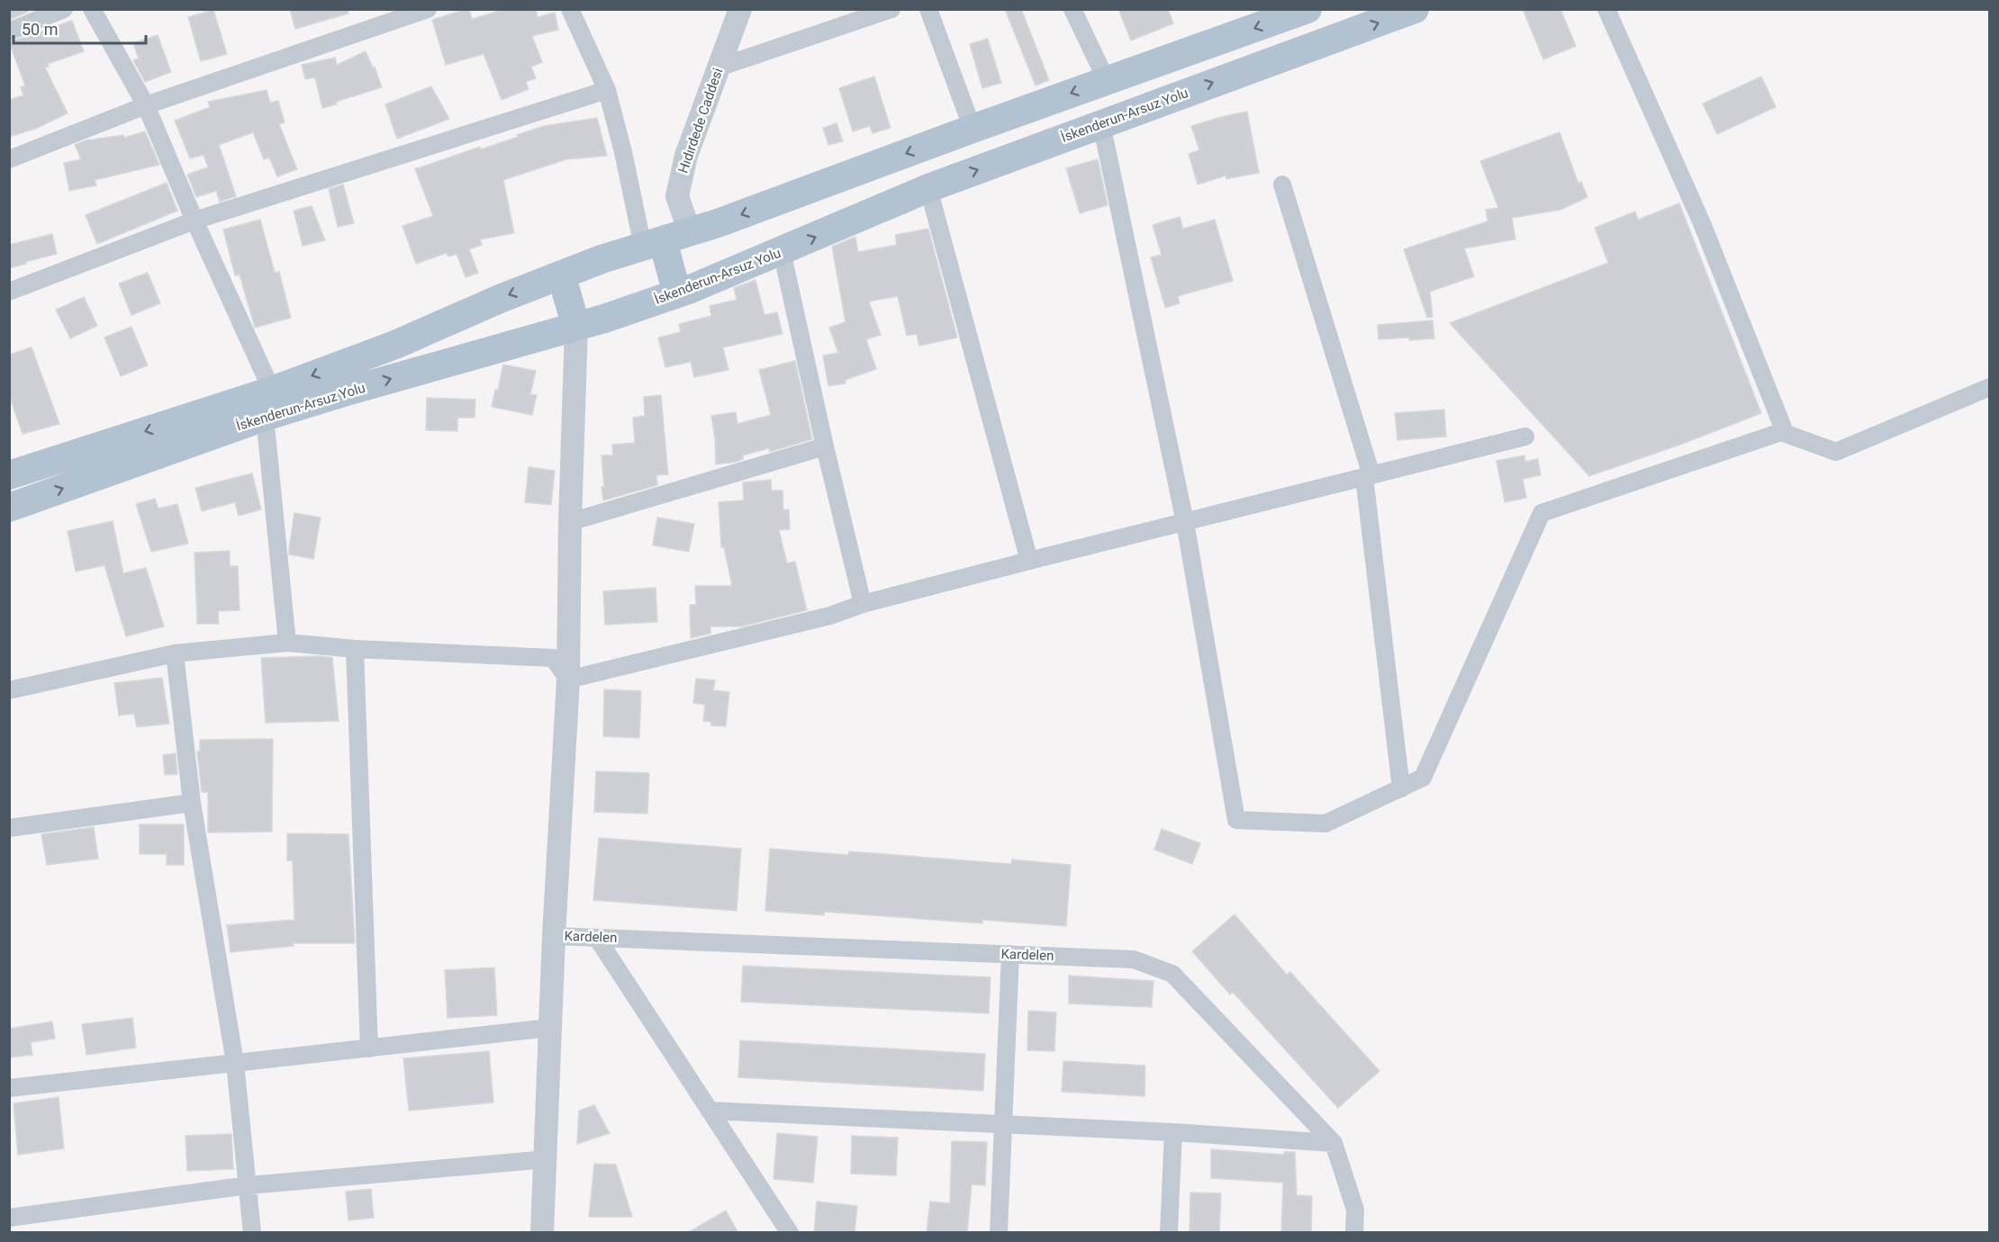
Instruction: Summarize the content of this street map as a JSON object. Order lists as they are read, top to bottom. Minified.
{"streets":{"main road":["İskenderun-Arsuz Yolu"],"street":["Hıdırdede Caddesi","Kardelen"]},"crossings":[["İskenderun-Arsuz Yolu","Hıdırdede Caddesi"]],"scale_bar":"50 m"}
